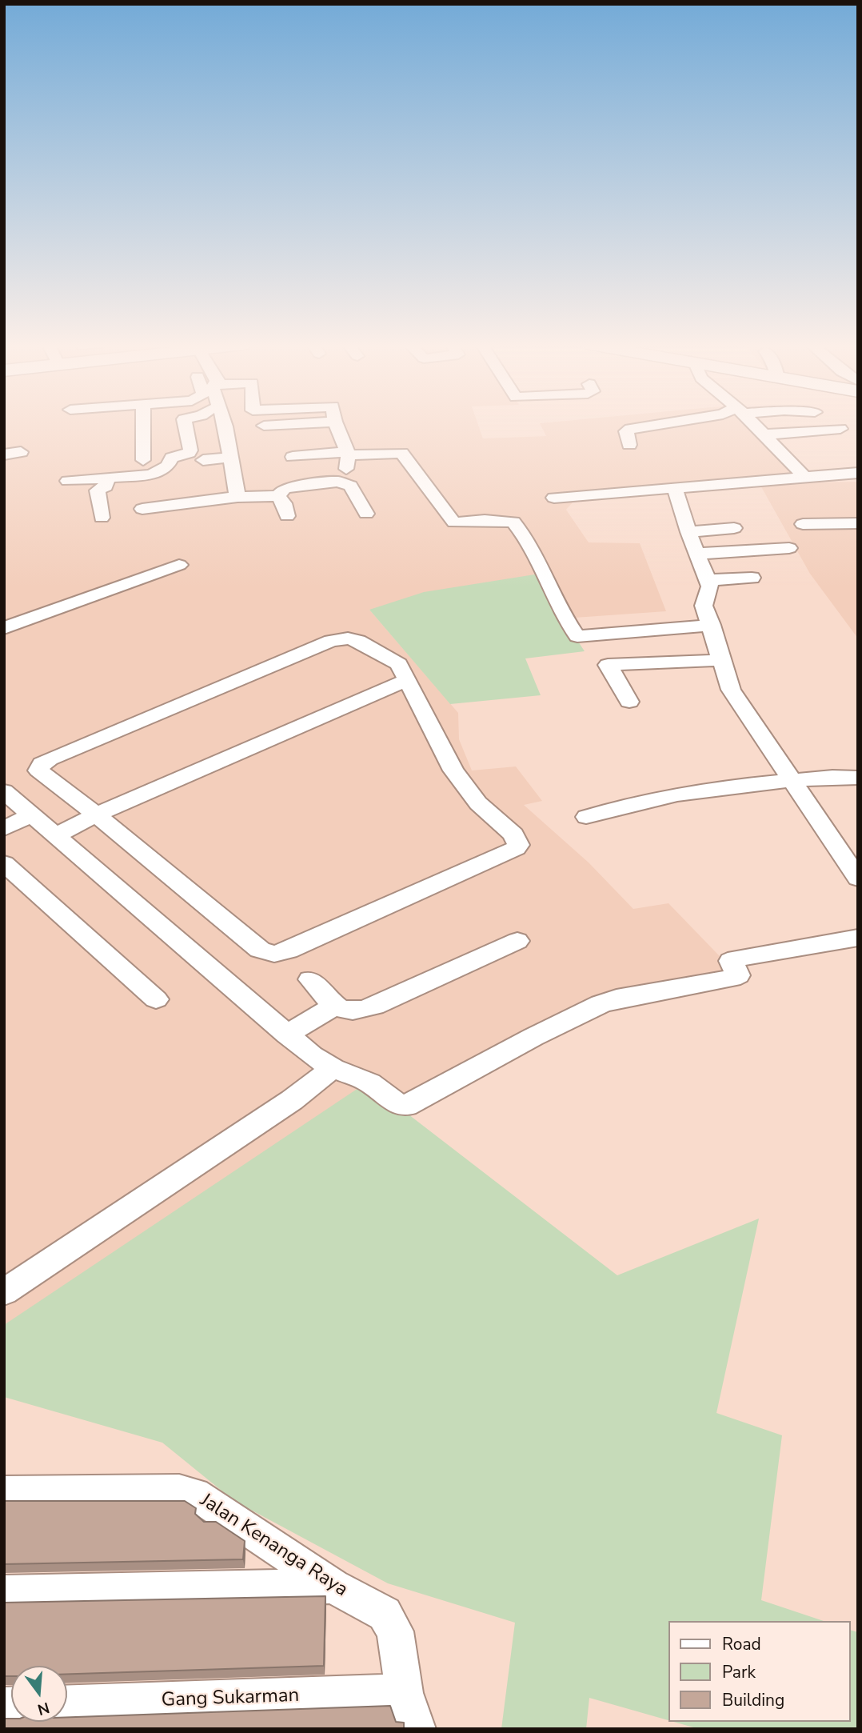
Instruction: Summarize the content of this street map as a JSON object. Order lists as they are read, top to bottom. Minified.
{"streets":{"street":["Jalan Kenanga Raya","Gang Sukarman"]},"crossings":[["Jalan Kenanga Raya","Gang Sukarman"]],"legend":["Road","Park","Building"],"north":"bottom"}
